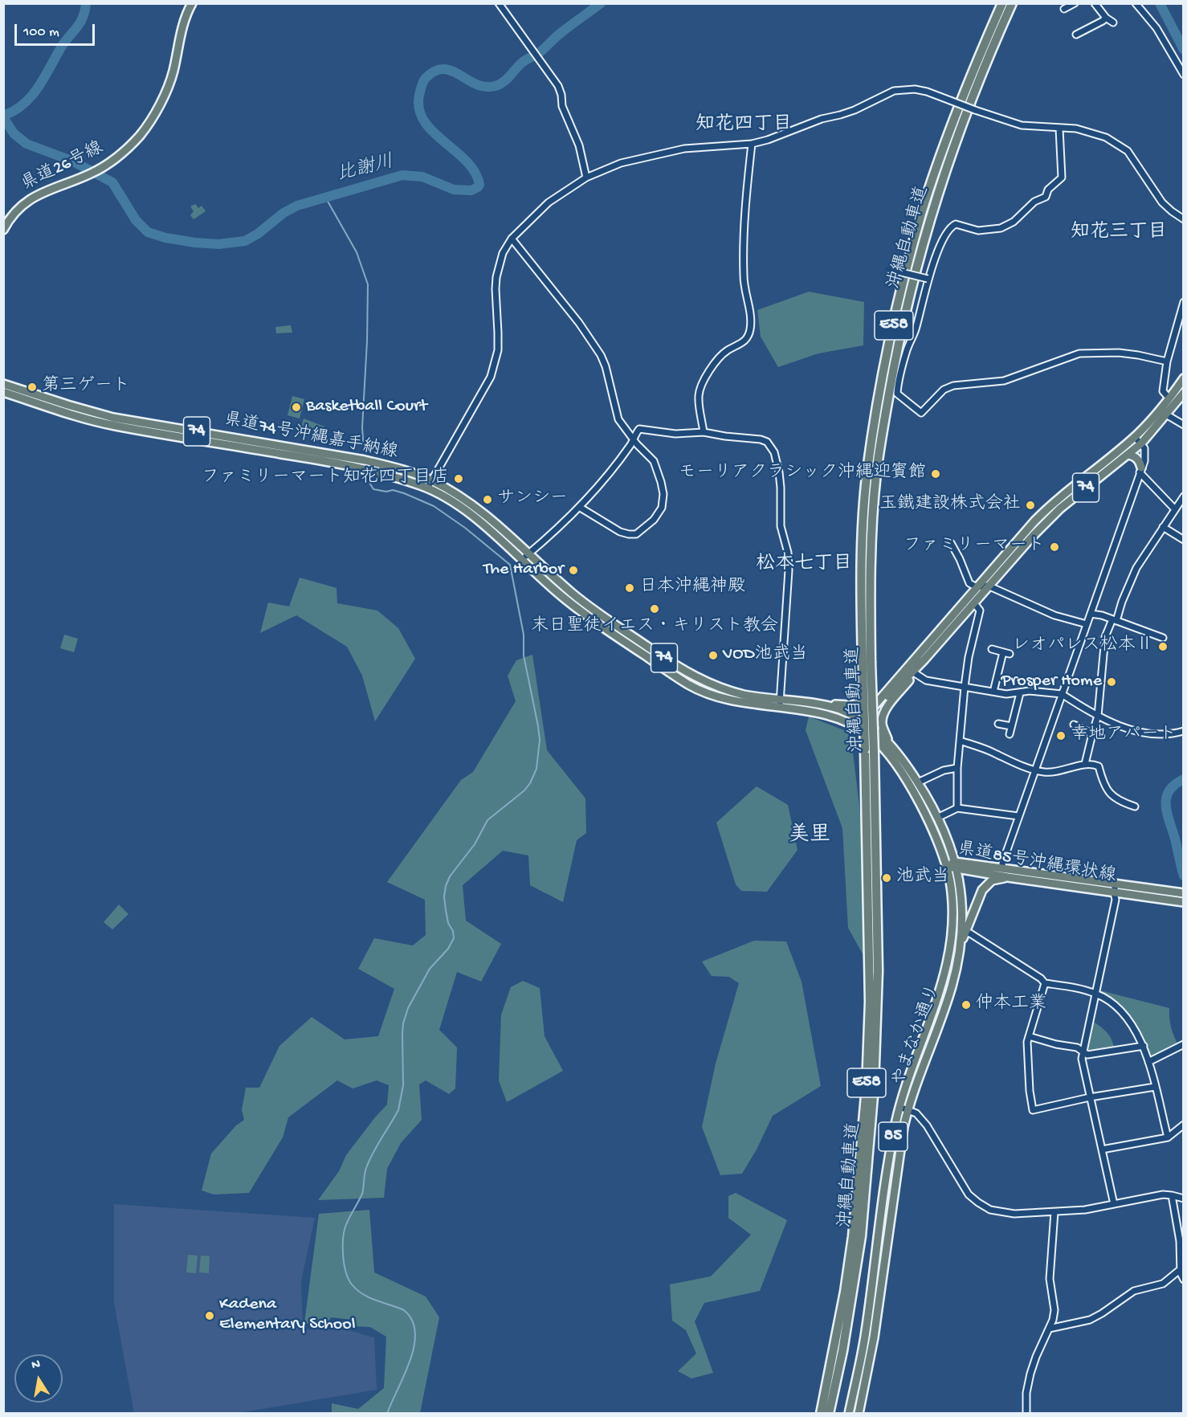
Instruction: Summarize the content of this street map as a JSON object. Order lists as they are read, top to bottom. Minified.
{"streets":{"highway":["沖縄自動車道","E58"],"main road":["県道26号線","74","県道74号沖縄嘉手納線","県道85号沖縄環状線","やまなか通り","85"]},"crossings":[["74","県道74号沖縄嘉手納線"],["74","やまなか通り"],["県道74号沖縄嘉手納線","やまなか通り"],["県道85号沖縄環状線","やまなか通り"]],"districts":["知花四丁目","知花三丁目","松本七丁目","美里"],"water":["比謝川"],"places":["第三ゲート","Basketball Court","モーリアクラシック沖縄迎賓館","ファミリーマート知花四丁目店","サンシー","玉鐵建設株式会社","ファミリーマート","The Harbor","日本沖縄神殿","末日聖徒イエス・キリスト教会","レオパレス松本Ⅱ","VOD池武当","Prosper Home","幸地アパート","池武当","仲本工業","Kadena Elementary School"],"scale_bar":"100 m","north":"top"}
